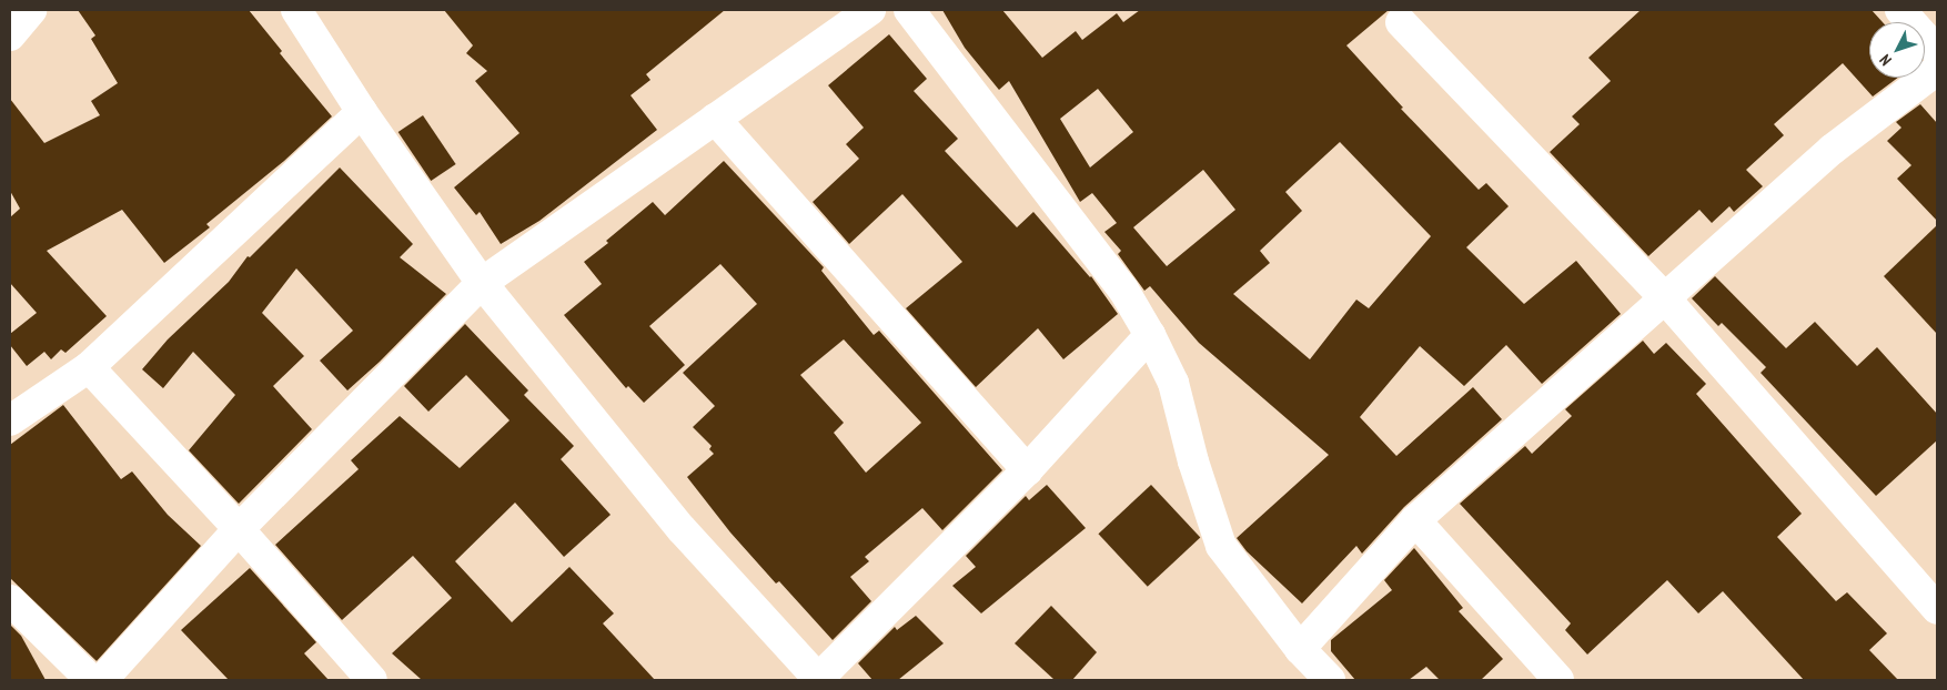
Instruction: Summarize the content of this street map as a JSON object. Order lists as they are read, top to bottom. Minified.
{"north":"bottom left"}
